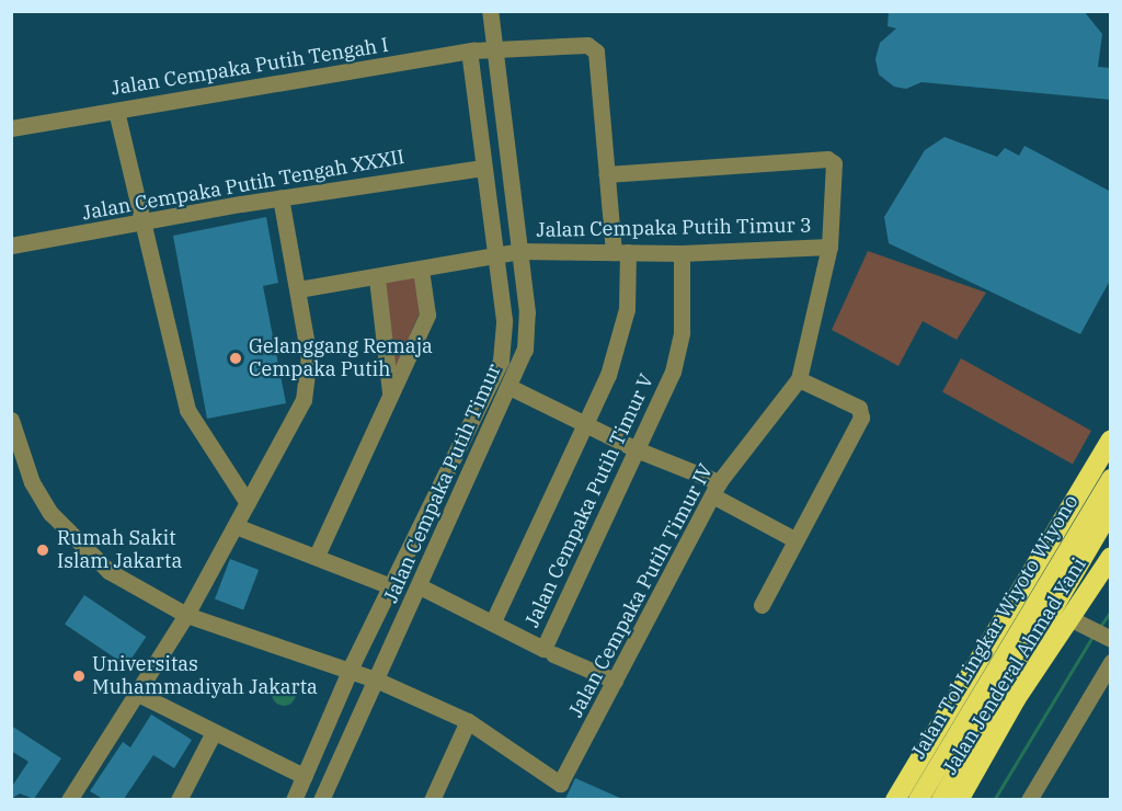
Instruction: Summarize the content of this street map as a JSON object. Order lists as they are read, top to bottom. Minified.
{"streets":{"highway":["Jalan Tol Lingkar Wiyoto Wiyono","Jalan Jenderal Ahmad Yani"],"street":["Jalan Cempaka Putih Tengah I","Jalan Cempaka Putih Tengah XXXII","Jalan Cempaka Putih Timur 3","Jalan Cempaka Putih Timur","Jalan Cempaka Putih Timur V","Jalan Cempaka Putih Timur IV"]},"crossings":[["Jalan Cempaka Putih Tengah I","Jalan Cempaka Putih Timur"],["Jalan Cempaka Putih Tengah I","Jalan Cempaka Putih Timur IV"],["Jalan Cempaka Putih Timur 3","Jalan Cempaka Putih Timur"],["Jalan Cempaka Putih Timur 3","Jalan Cempaka Putih Timur V"],["Jalan Cempaka Putih Timur 3","Jalan Cempaka Putih Timur IV"]],"places":["Gelanggang Remaja Cempaka Putih","Rumah Sakit Islam Jakarta","Universitas Muhammadiyah Jakarta"]}
